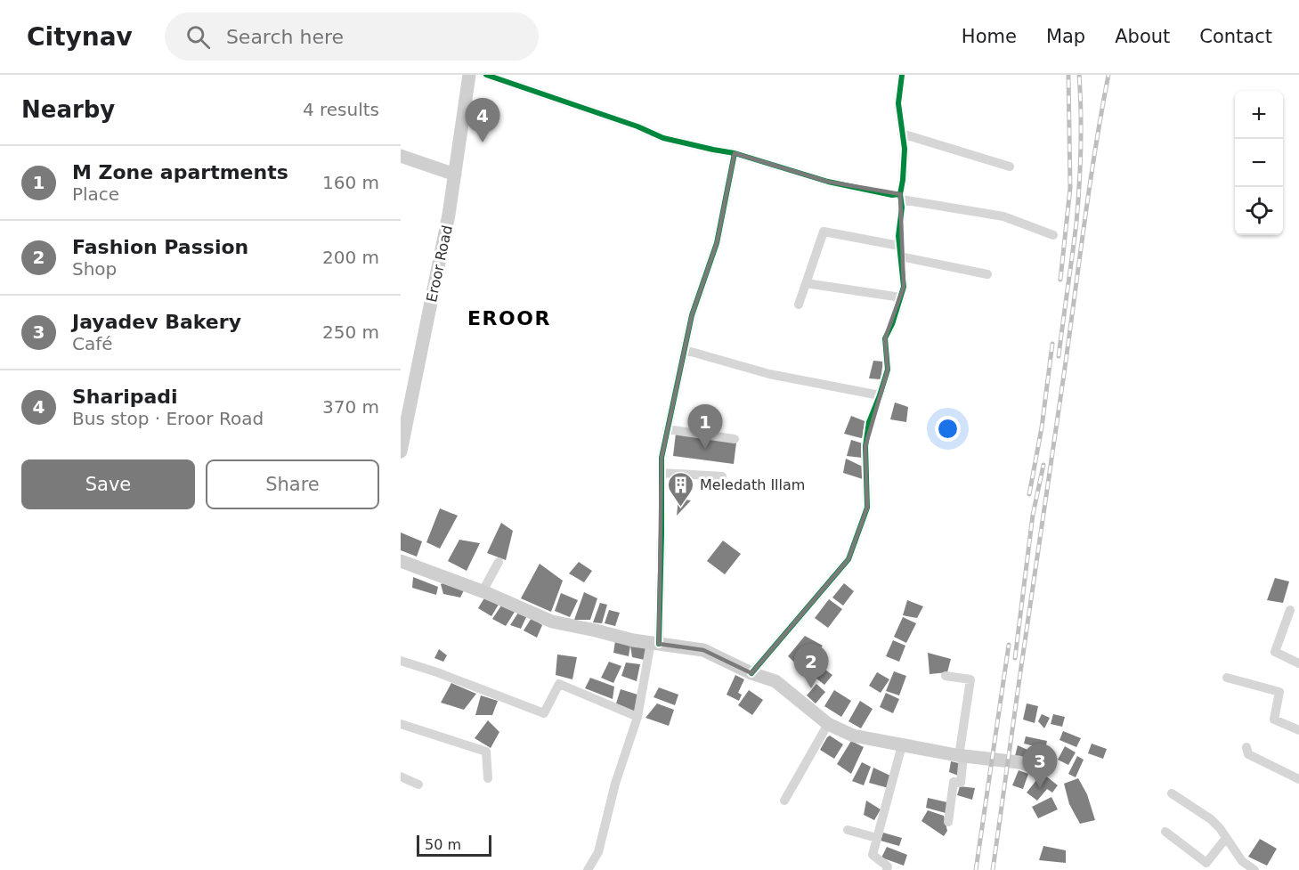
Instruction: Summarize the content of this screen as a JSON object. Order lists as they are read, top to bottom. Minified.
{"streets":{"main road":["Eroor Road"]},"districts":["EROOR"],"places":{"building":["Meledath Illam"]},"scale_bar":"50 m","page":{"header":"Citynav","search":"Search here","nav":["Home","Map","About","Contact"],"heading":["Nearby","4 results"],"map_buttons":["+","−"],"pins":["4","1","2","3"],"list":[{"mark":"1","name":"M Zone apartments","note":"Place","value":"160 m"},{"mark":"2","name":"Fashion Passion","note":"Shop","value":"200 m"},{"mark":"3","name":"Jayadev Bakery","note":"Café","value":"250 m"},{"mark":"4","name":"Sharipadi","note":"Bus stop · Eroor Road","value":"370 m"}],"buttons":["Save","Share"],"scale":"50 m"}}
